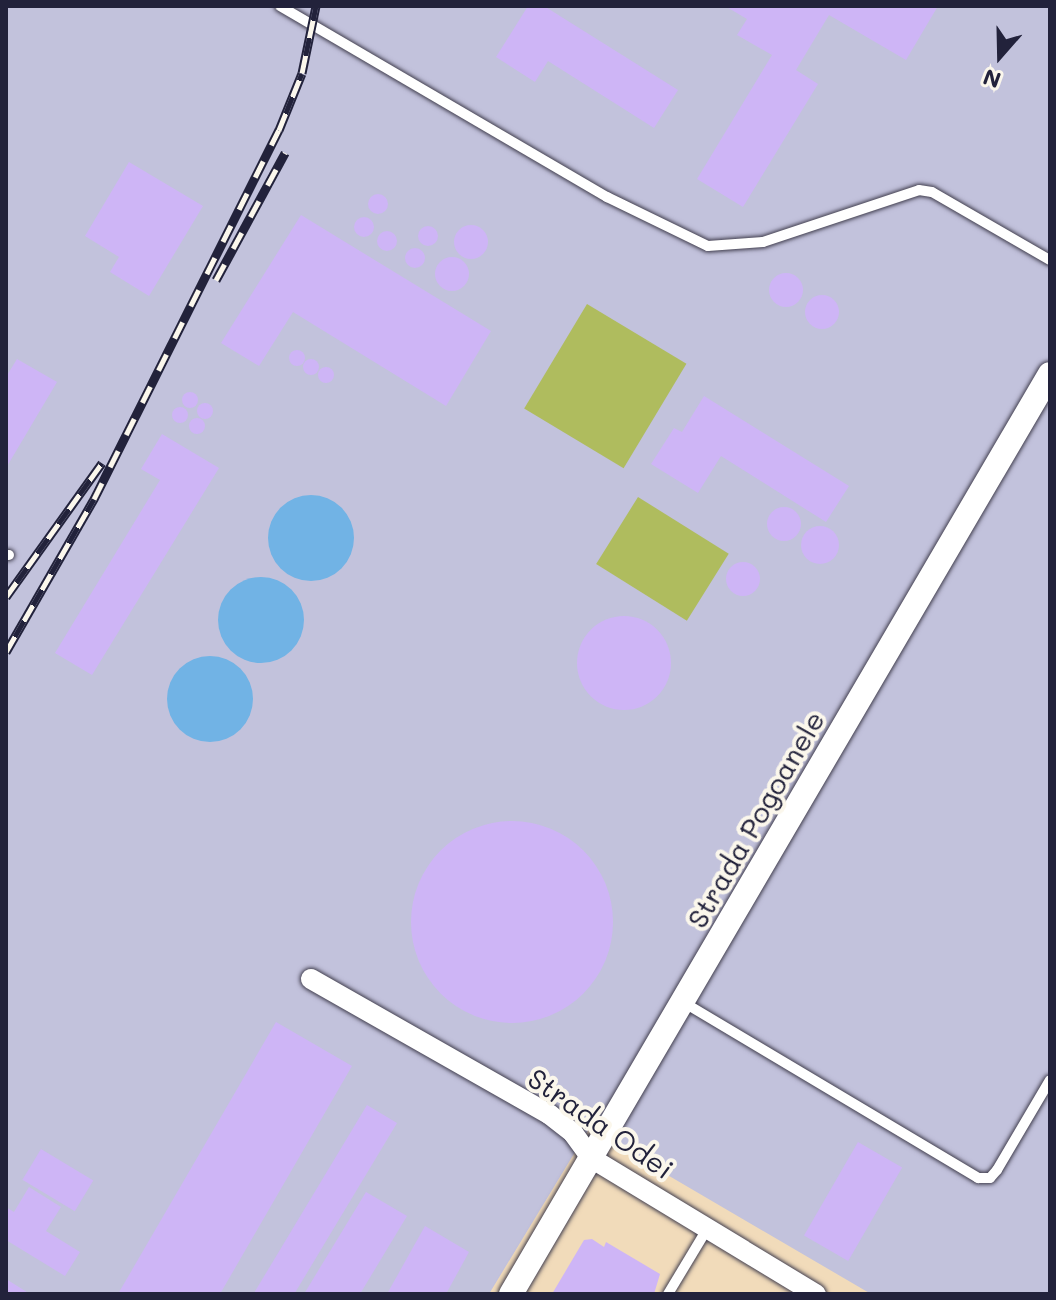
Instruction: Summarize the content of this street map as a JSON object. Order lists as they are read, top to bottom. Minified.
{"streets":{"street":["Strada Pogoanele","Strada Odei"]},"crossings":[["Strada Pogoanele","Strada Odei"]],"north":"bottom"}
